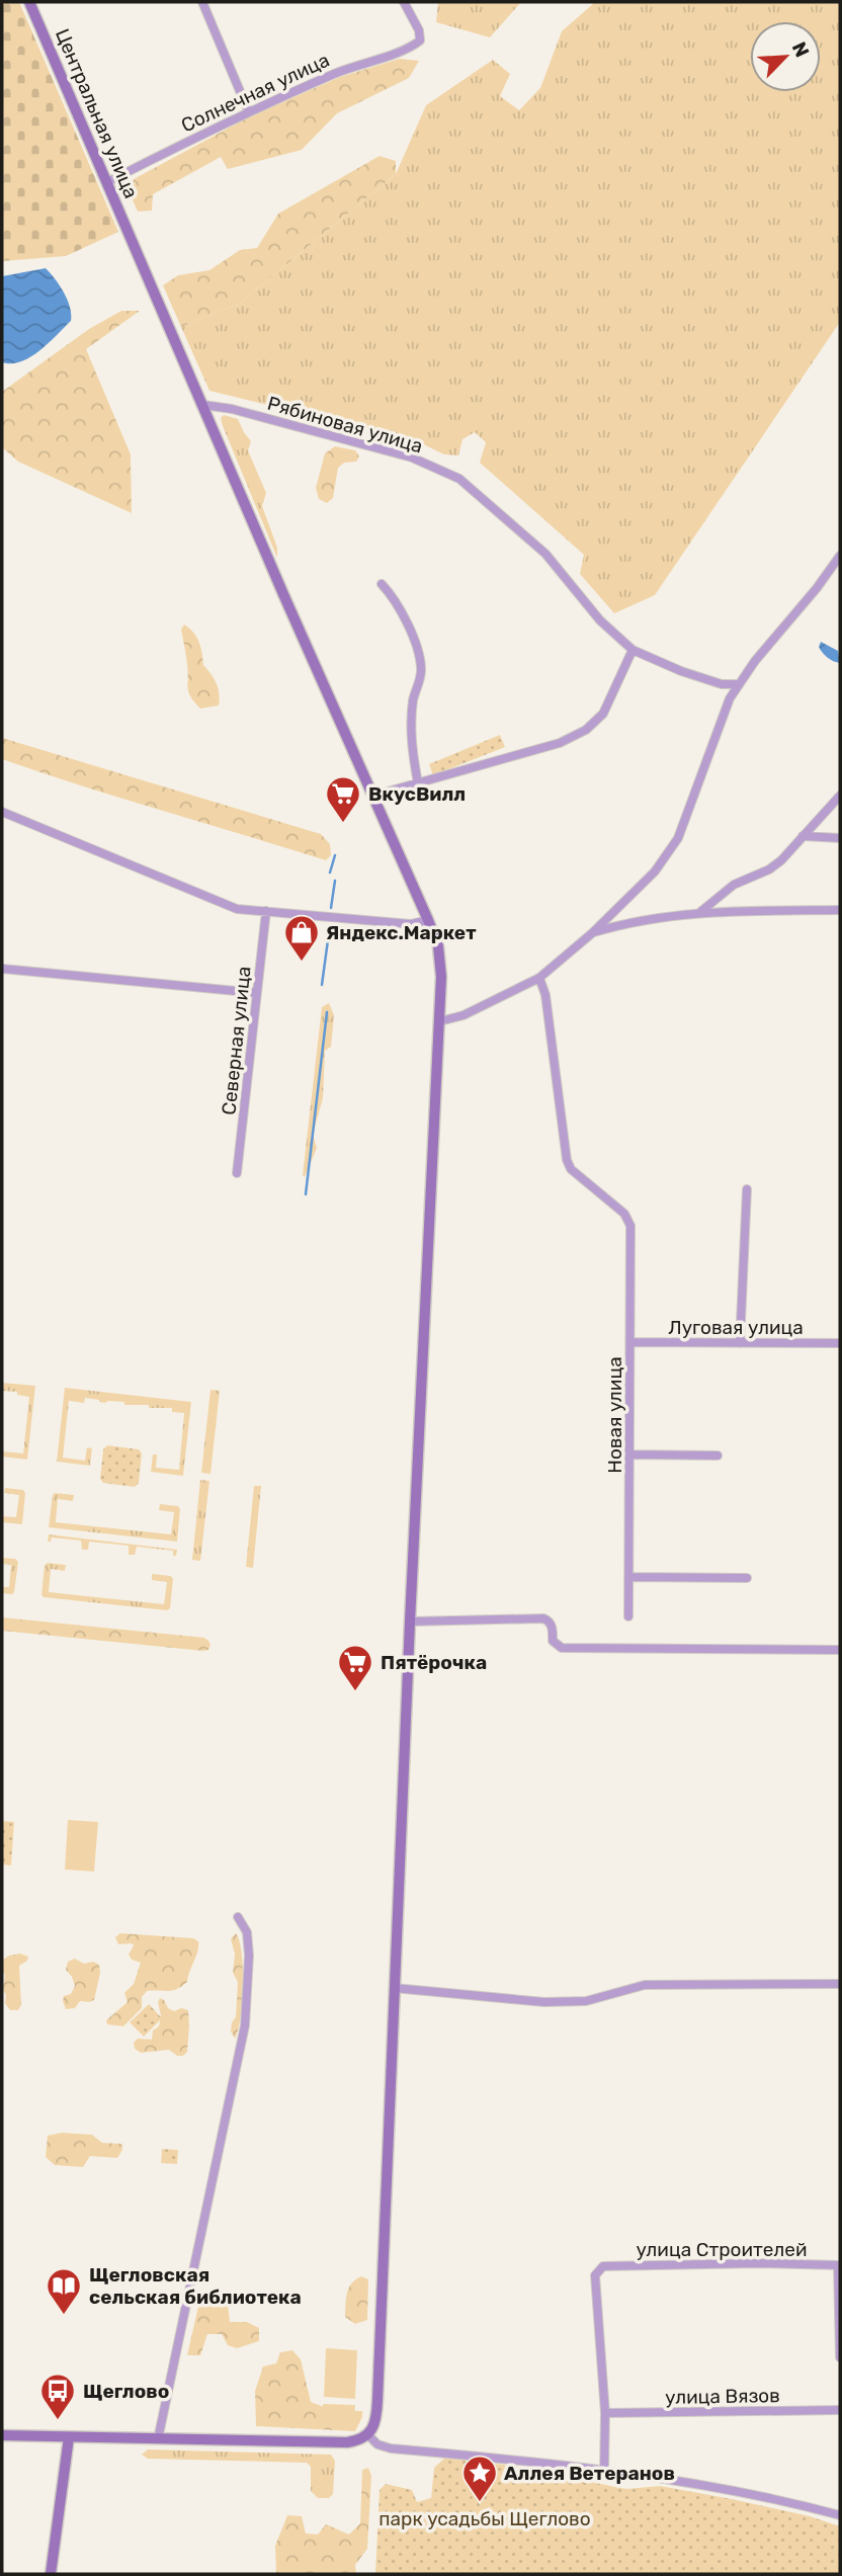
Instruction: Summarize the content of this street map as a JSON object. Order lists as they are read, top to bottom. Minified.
{"streets":{"main road":["Центральная улица"],"street":["Солнечная улица","Рябиновая улица","Северная улица","Луговая улица","Новая улица","улица Строителей","улица Вязов"]},"crossings":[["Солнечная улица","Центральная улица"],["Центральная улица","Рябиновая улица"],["Луговая улица","Новая улица"],["улица Строителей","улица Вязов"]],"parks":["парк усадьбы Щеглово"],"places":{"supermarket":["ВкусВилл","Пятёрочка"],"shop":["Яндекс.Маркет"],"library":["Щегловская сельская библиотека"],"bus stop":["Щеглово"],"place":["Аллея Ветеранов"]},"north":"top right"}
